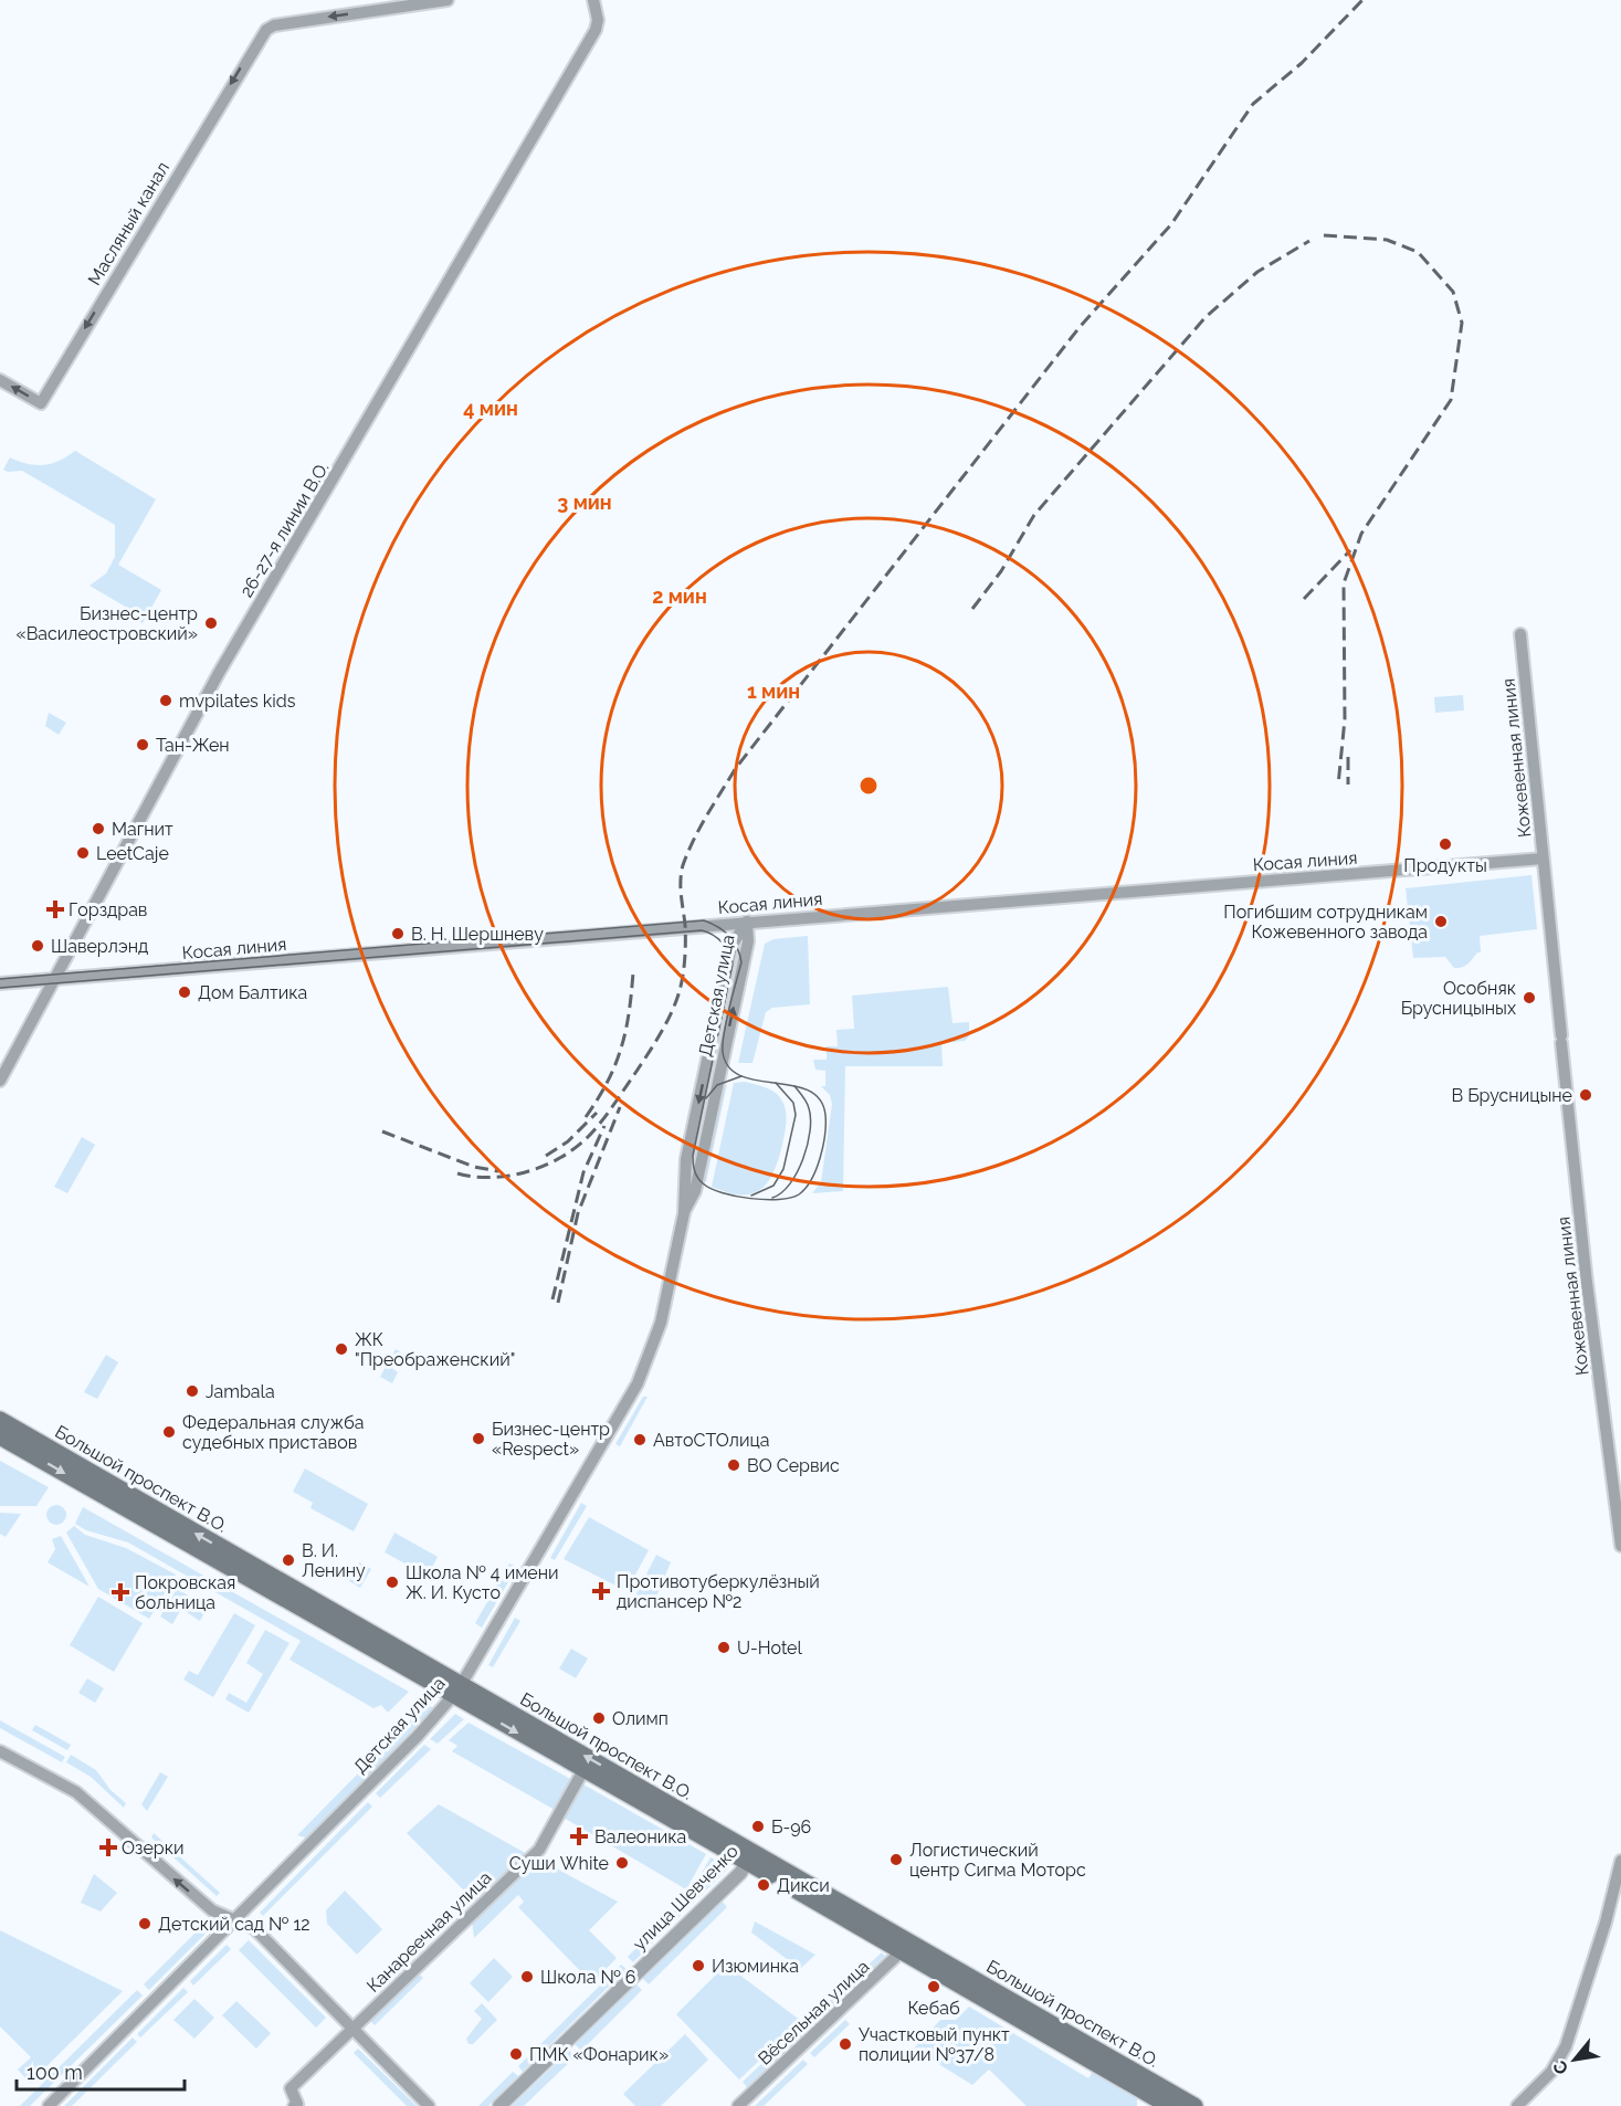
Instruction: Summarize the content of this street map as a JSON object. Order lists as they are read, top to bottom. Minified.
{"streets":{"main road":["Большой проспект В.О."],"street":["Масляный канал","26-27-я линии В.О.","Кожевенная линия","Косая линия","Детская улица","улица Шевченко","Канареечная улица","Вёсельная улица"]},"crossings":[["26-27-я линии В.О.","Косая линия"],["Кожевенная линия","Косая линия"],["Косая линия","Детская улица"],["Детская улица","Большой проспект В.О."],["Большой проспект В.О.","улица Шевченко"],["Большой проспект В.О.","Канареечная улица"],["Большой проспект В.О.","Вёсельная улица"]],"one_way":["Масляный канал"],"places":{"other":["Бизнес-центр «Василеостровский»","mvpilates kids","Тан-Жен","Магнит","Продукты","LeetCaje","Погибшим сотрудникам Кожевенного завода","В. Н. Шершневу","Шаверлэнд","Дом Балтика","Особняк Брусницыных","В Брусницыне","ЖК \"Преображенский\"","Jambala","Федеральная служба судебных приставов","Бизнес-центр «Respect»","АвтоСТОлица","ВО Сервис","В. И. Ленину","Школа № 4 имени Ж. И. Кусто","U-Hotel","Олимп","Б-96","Логистический центр Сигма Моторс","Суши White","Дикси","Детский сад № 12","Изюминка","Школа № 6","Кебаб","Участковый пункт полиции №37/8","ПМК «Фонарик»"],"health":["Горздрав","Противотуберкулёзный диспансер №2","Покровская больница","Валеоника","Озерки"]},"scale_bar":"100 m","north":"bottom left","rings":["4 мин","3 мин","2 мин","1 мин"]}
